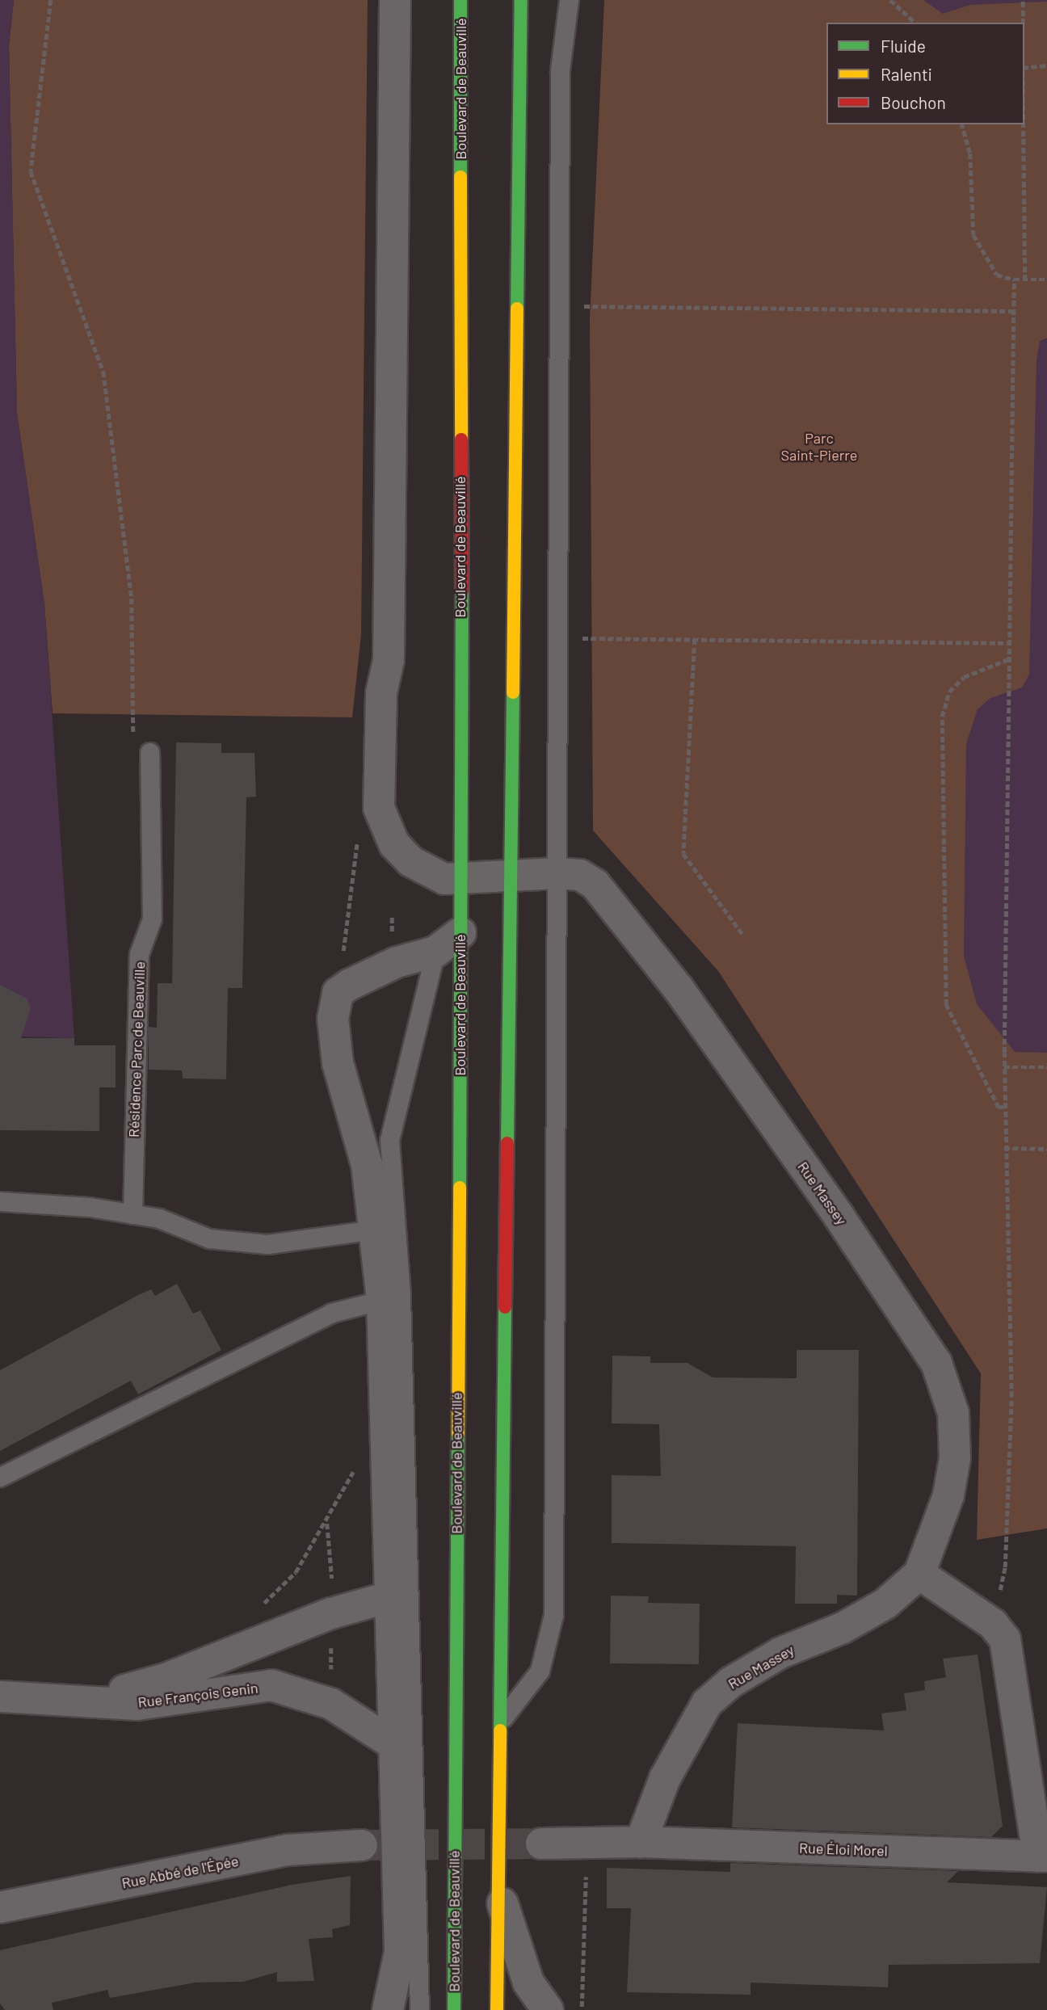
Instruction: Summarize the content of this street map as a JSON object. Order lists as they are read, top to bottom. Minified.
{"streets":{"main road":["Boulevard de Beauvillé"],"street":["Rue Massey","Rue François Genin","Rue Éloi Morel","Rue Abbé de l'Épée"],"lane":["Résidence Parc de Beauville"]},"crossings":[["Boulevard de Beauvillé","Rue Massey"],["Rue Massey","Rue Éloi Morel"]],"parks":["Parc Saint-Pierre"],"legend":["Fluide","Ralenti","Bouchon"]}
